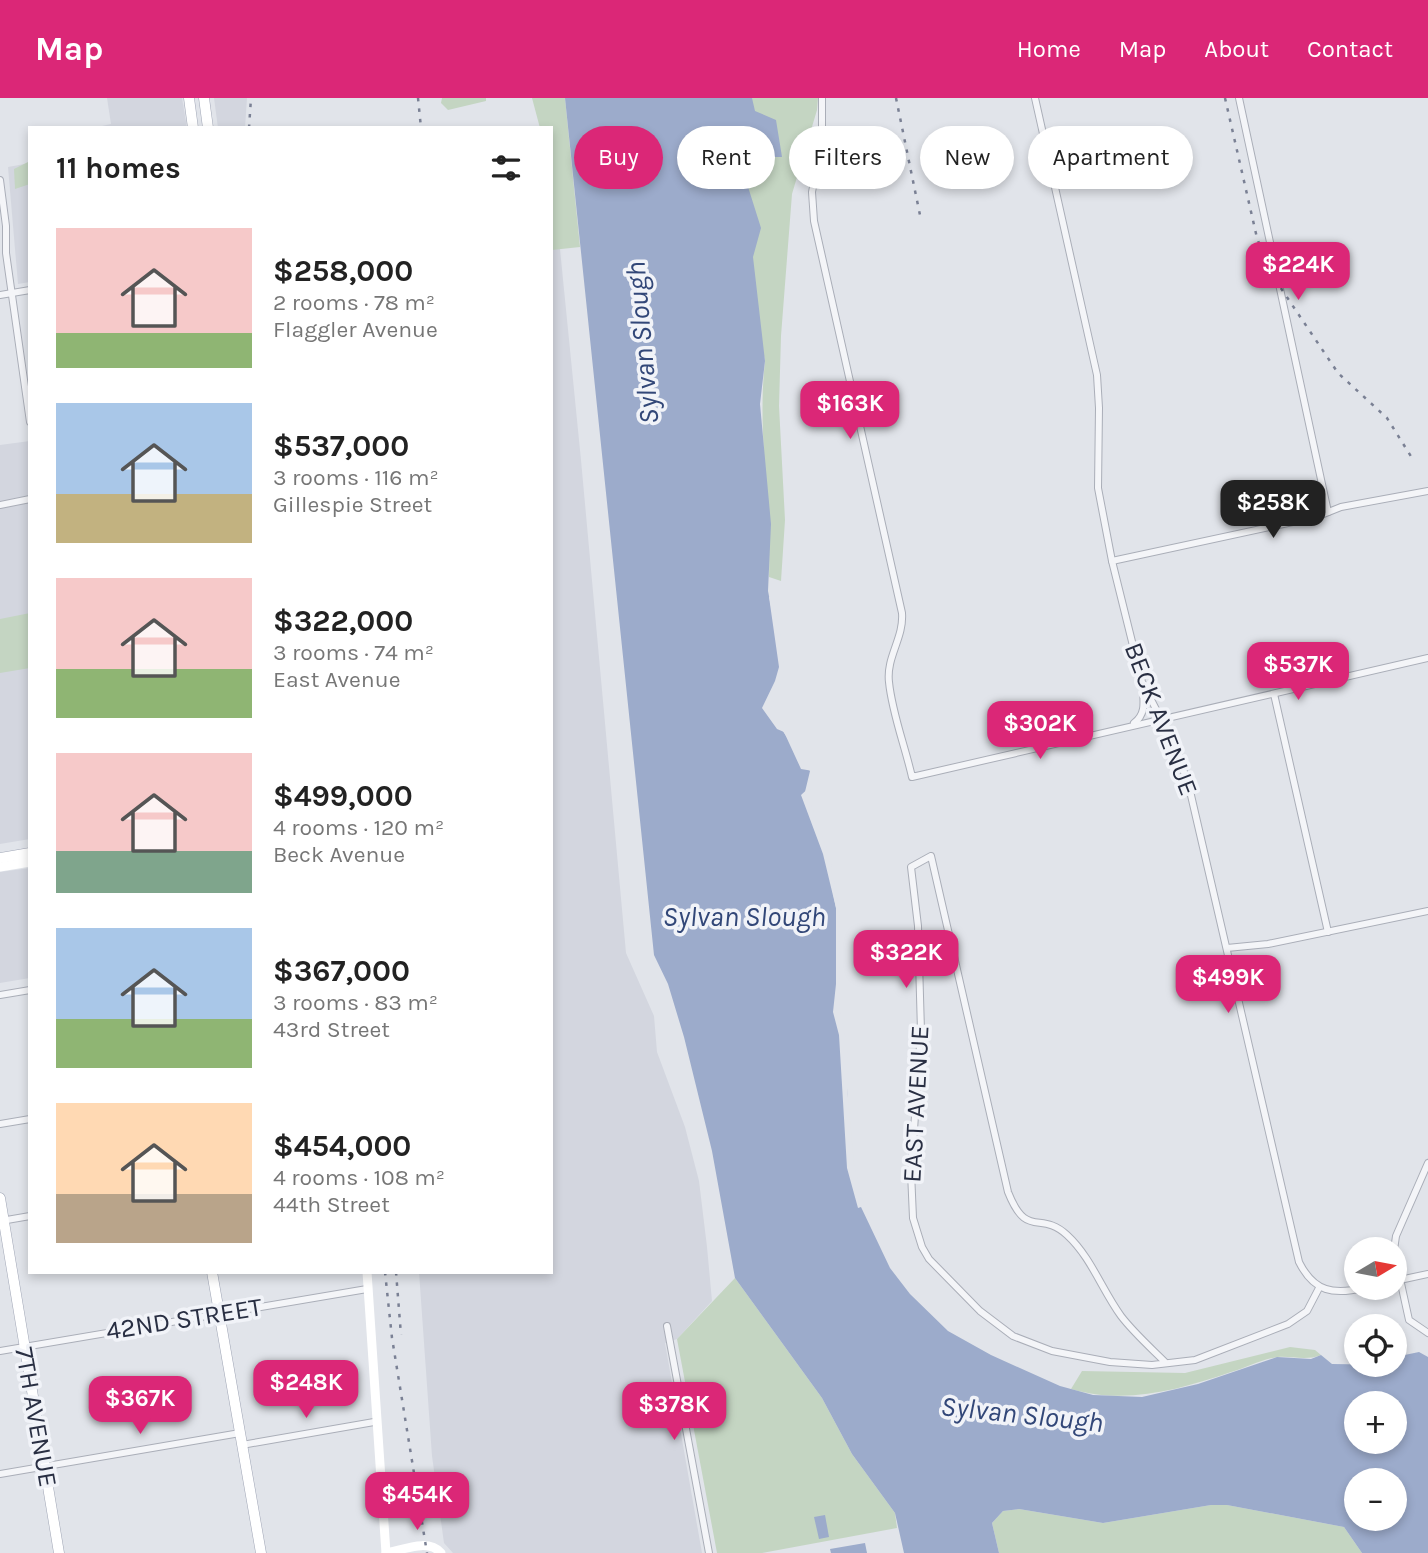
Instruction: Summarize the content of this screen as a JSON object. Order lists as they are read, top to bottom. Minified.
{"streets":{"main road":["7TH AVENUE"],"street":["BECK AVENUE","EAST AVENUE","42ND STREET"]},"crossings":[["BECK AVENUE","EAST AVENUE"],["42ND STREET","7TH AVENUE"]],"water":["Sylvan Slough"],"north":"right","page":{"header":"Map","nav":["Home","Map","About","Contact"],"chip":["Buy","Rent","Filters","New","Apartment"],"heading":"11 homes","list":[{"name":"$258,000","note":"2 rooms · 78 m² · Flaggler Avenue"},{"name":"$537,000","note":"3 rooms · 116 m² · Gillespie Street"},{"name":"$322,000","note":"3 rooms · 74 m² · East Avenue"},{"name":"$499,000","note":"4 rooms · 120 m² · Beck Avenue"},{"name":"$367,000","note":"3 rooms · 83 m² · 43rd Street"},{"name":"$454,000","note":"4 rooms · 108 m² · 44th Street"}],"price":["$224K","$163K","$258K","$537K","$302K","$322K","$499K","$248K","$367K","$378K","$454K"],"map_buttons":["+","−"]}}
